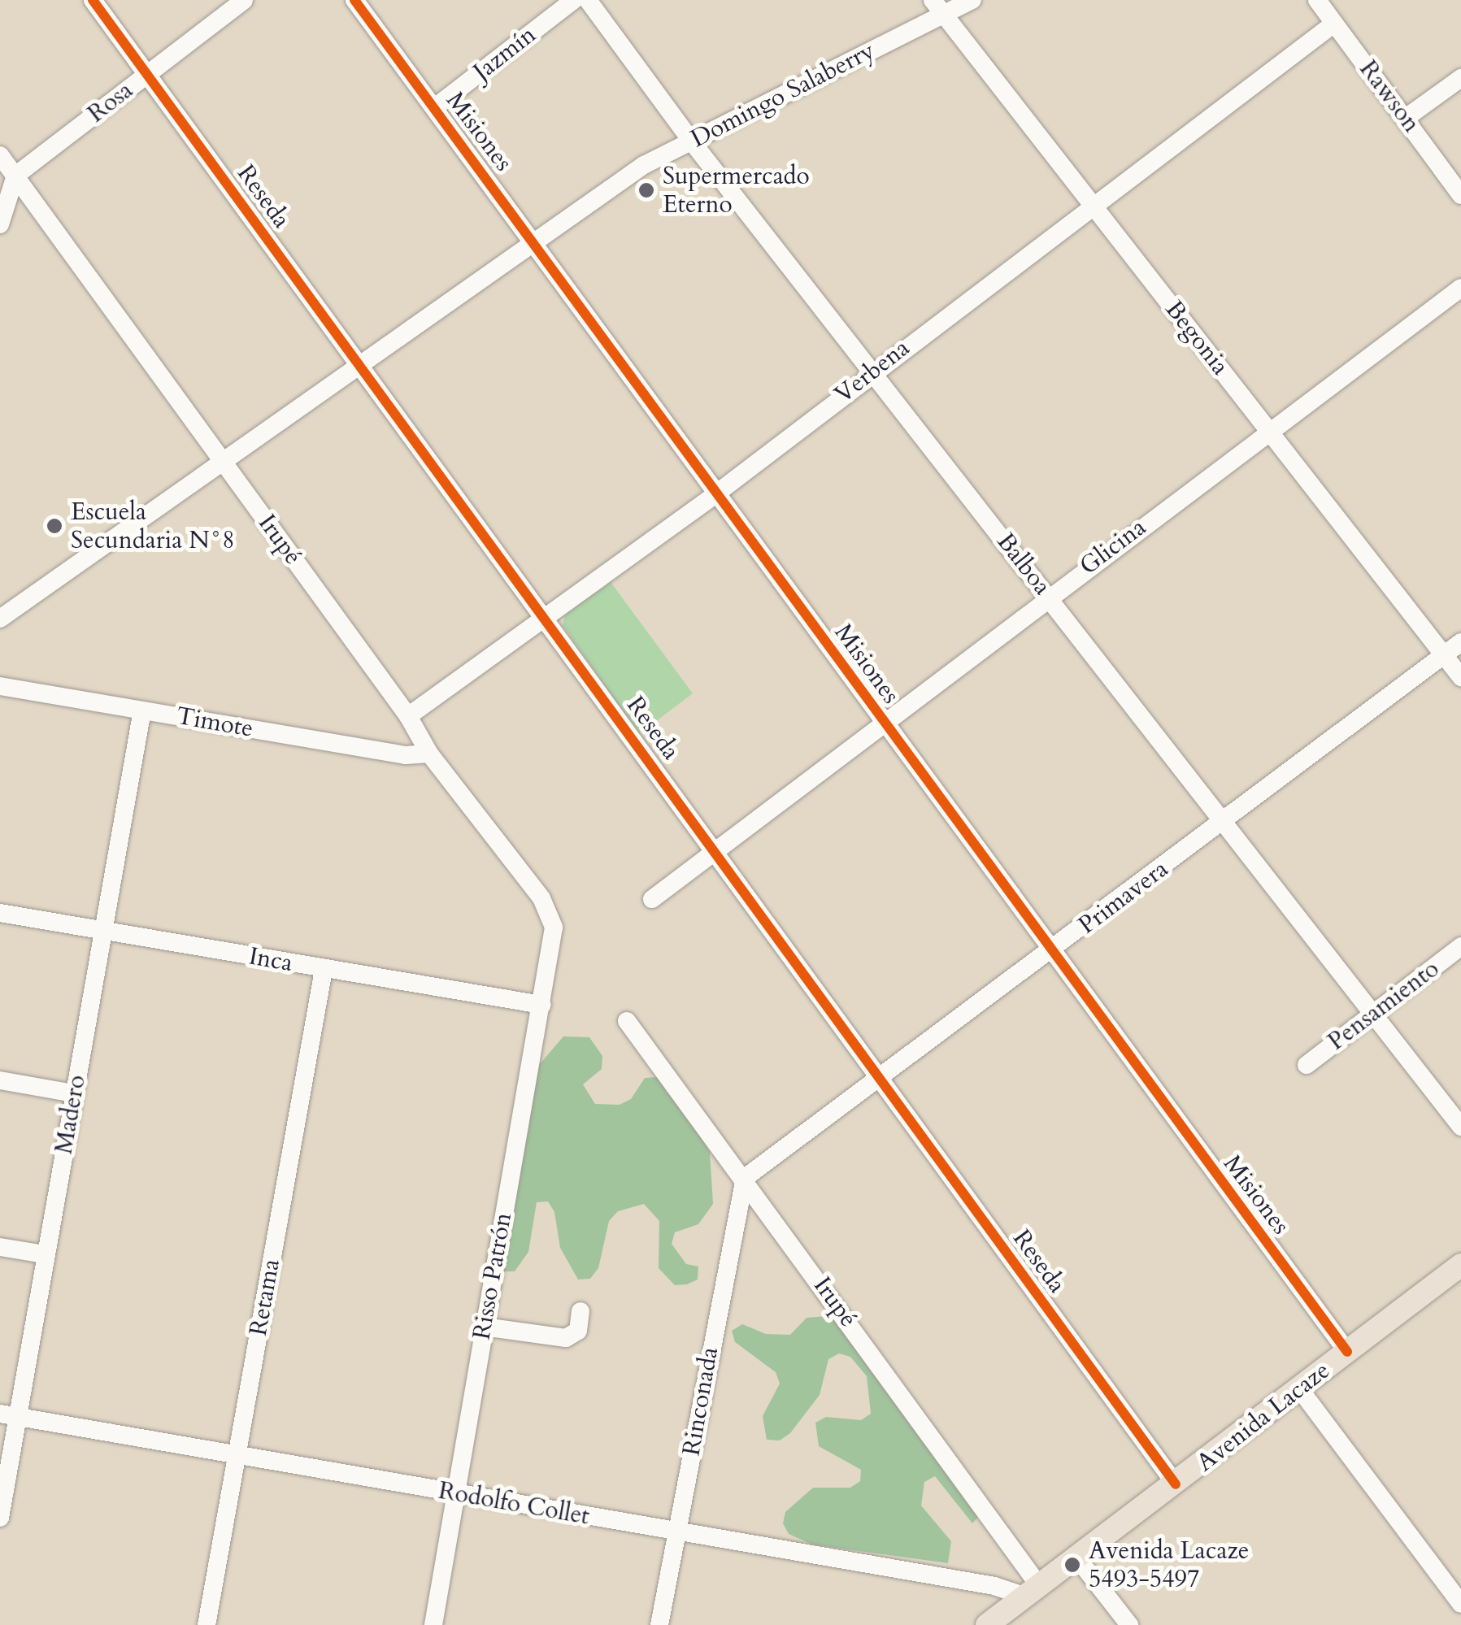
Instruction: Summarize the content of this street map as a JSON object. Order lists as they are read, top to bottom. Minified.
{"streets":{"main road":["Avenida Lacaze"],"street":["Jazmín","Domingo Salaberry","Rawson","Rosa","Misiones","Reseda","Begonia","Verbena","Irupé","Glicina","Balboa","Timote","Primavera","Inca","Pensamiento","Madero","Risso Patrón","Retama","Rinconada","Rodolfo Collet"]},"crossings":[["Jazmín","Misiones"],["Domingo Salaberry","Misiones"],["Domingo Salaberry","Reseda"],["Domingo Salaberry","Begonia"],["Domingo Salaberry","Irupé"],["Domingo Salaberry","Balboa"],["Rawson","Verbena"],["Rosa","Reseda"],["Rosa","Irupé"],["Misiones","Verbena"],["Misiones","Glicina"],["Misiones","Primavera"],["Misiones","Avenida Lacaze"],["Reseda","Verbena"],["Reseda","Glicina"],["Reseda","Primavera"],["Reseda","Avenida Lacaze"],["Begonia","Verbena"],["Begonia","Glicina"],["Begonia","Primavera"],["Verbena","Irupé"],["Verbena","Balboa"],["Irupé","Timote"],["Irupé","Primavera"],["Irupé","Risso Patrón"],["Irupé","Rinconada"],["Irupé","Avenida Lacaze"],["Irupé","Rodolfo Collet"],["Glicina","Balboa"],["Balboa","Primavera"],["Balboa","Pensamiento"],["Timote","Madero"],["Primavera","Rinconada"],["Inca","Madero"],["Inca","Risso Patrón"],["Inca","Retama"],["Madero","Rodolfo Collet"],["Risso Patrón","Rodolfo Collet"],["Retama","Rodolfo Collet"],["Rinconada","Rodolfo Collet"],["Avenida Lacaze","Rodolfo Collet"]],"places":["Supermercado Eterno","Escuela Secundaria N°8","Avenida Lacaze 5493-5497"]}
